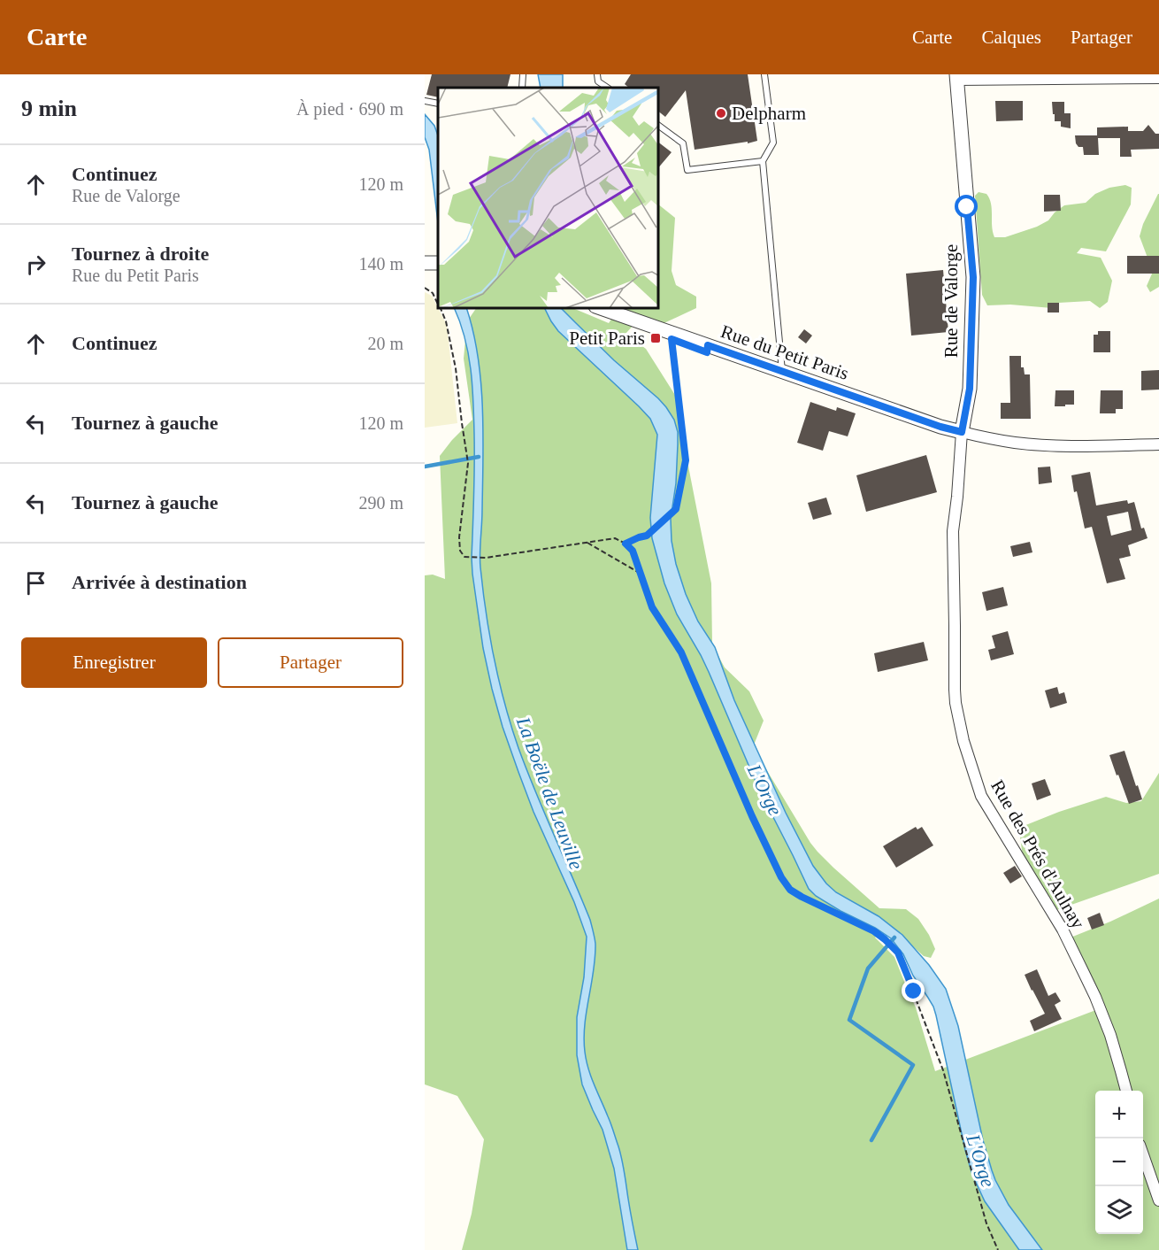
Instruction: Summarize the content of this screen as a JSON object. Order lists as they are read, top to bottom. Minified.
{"streets":{"street":["Rue de Valorge","Rue du Petit Paris","Rue des Prés d'Aulnay"]},"crossings":[["Rue de Valorge","Rue du Petit Paris"],["Rue de Valorge","Rue des Prés d'Aulnay"],["Rue du Petit Paris","Rue des Prés d'Aulnay"]],"water":["L'Orge","La Boële de Leuville"],"places":{"other":["Delpharm"],"transit":["Petit Paris"]},"page":{"header":"Carte","nav":["Carte","Calques","Partager"],"heading":["9 min","À pied · 690 m"],"list":[["Continuez","Rue de Valorge","120 m"],["Tournez à droite","Rue du Petit Paris","140 m"],["Continuez","20 m"],["Tournez à gauche","120 m"],["Tournez à gauche","290 m"],"Arrivée à destination"],"buttons":["Enregistrer","Partager"],"map_buttons":["+","−"]}}
